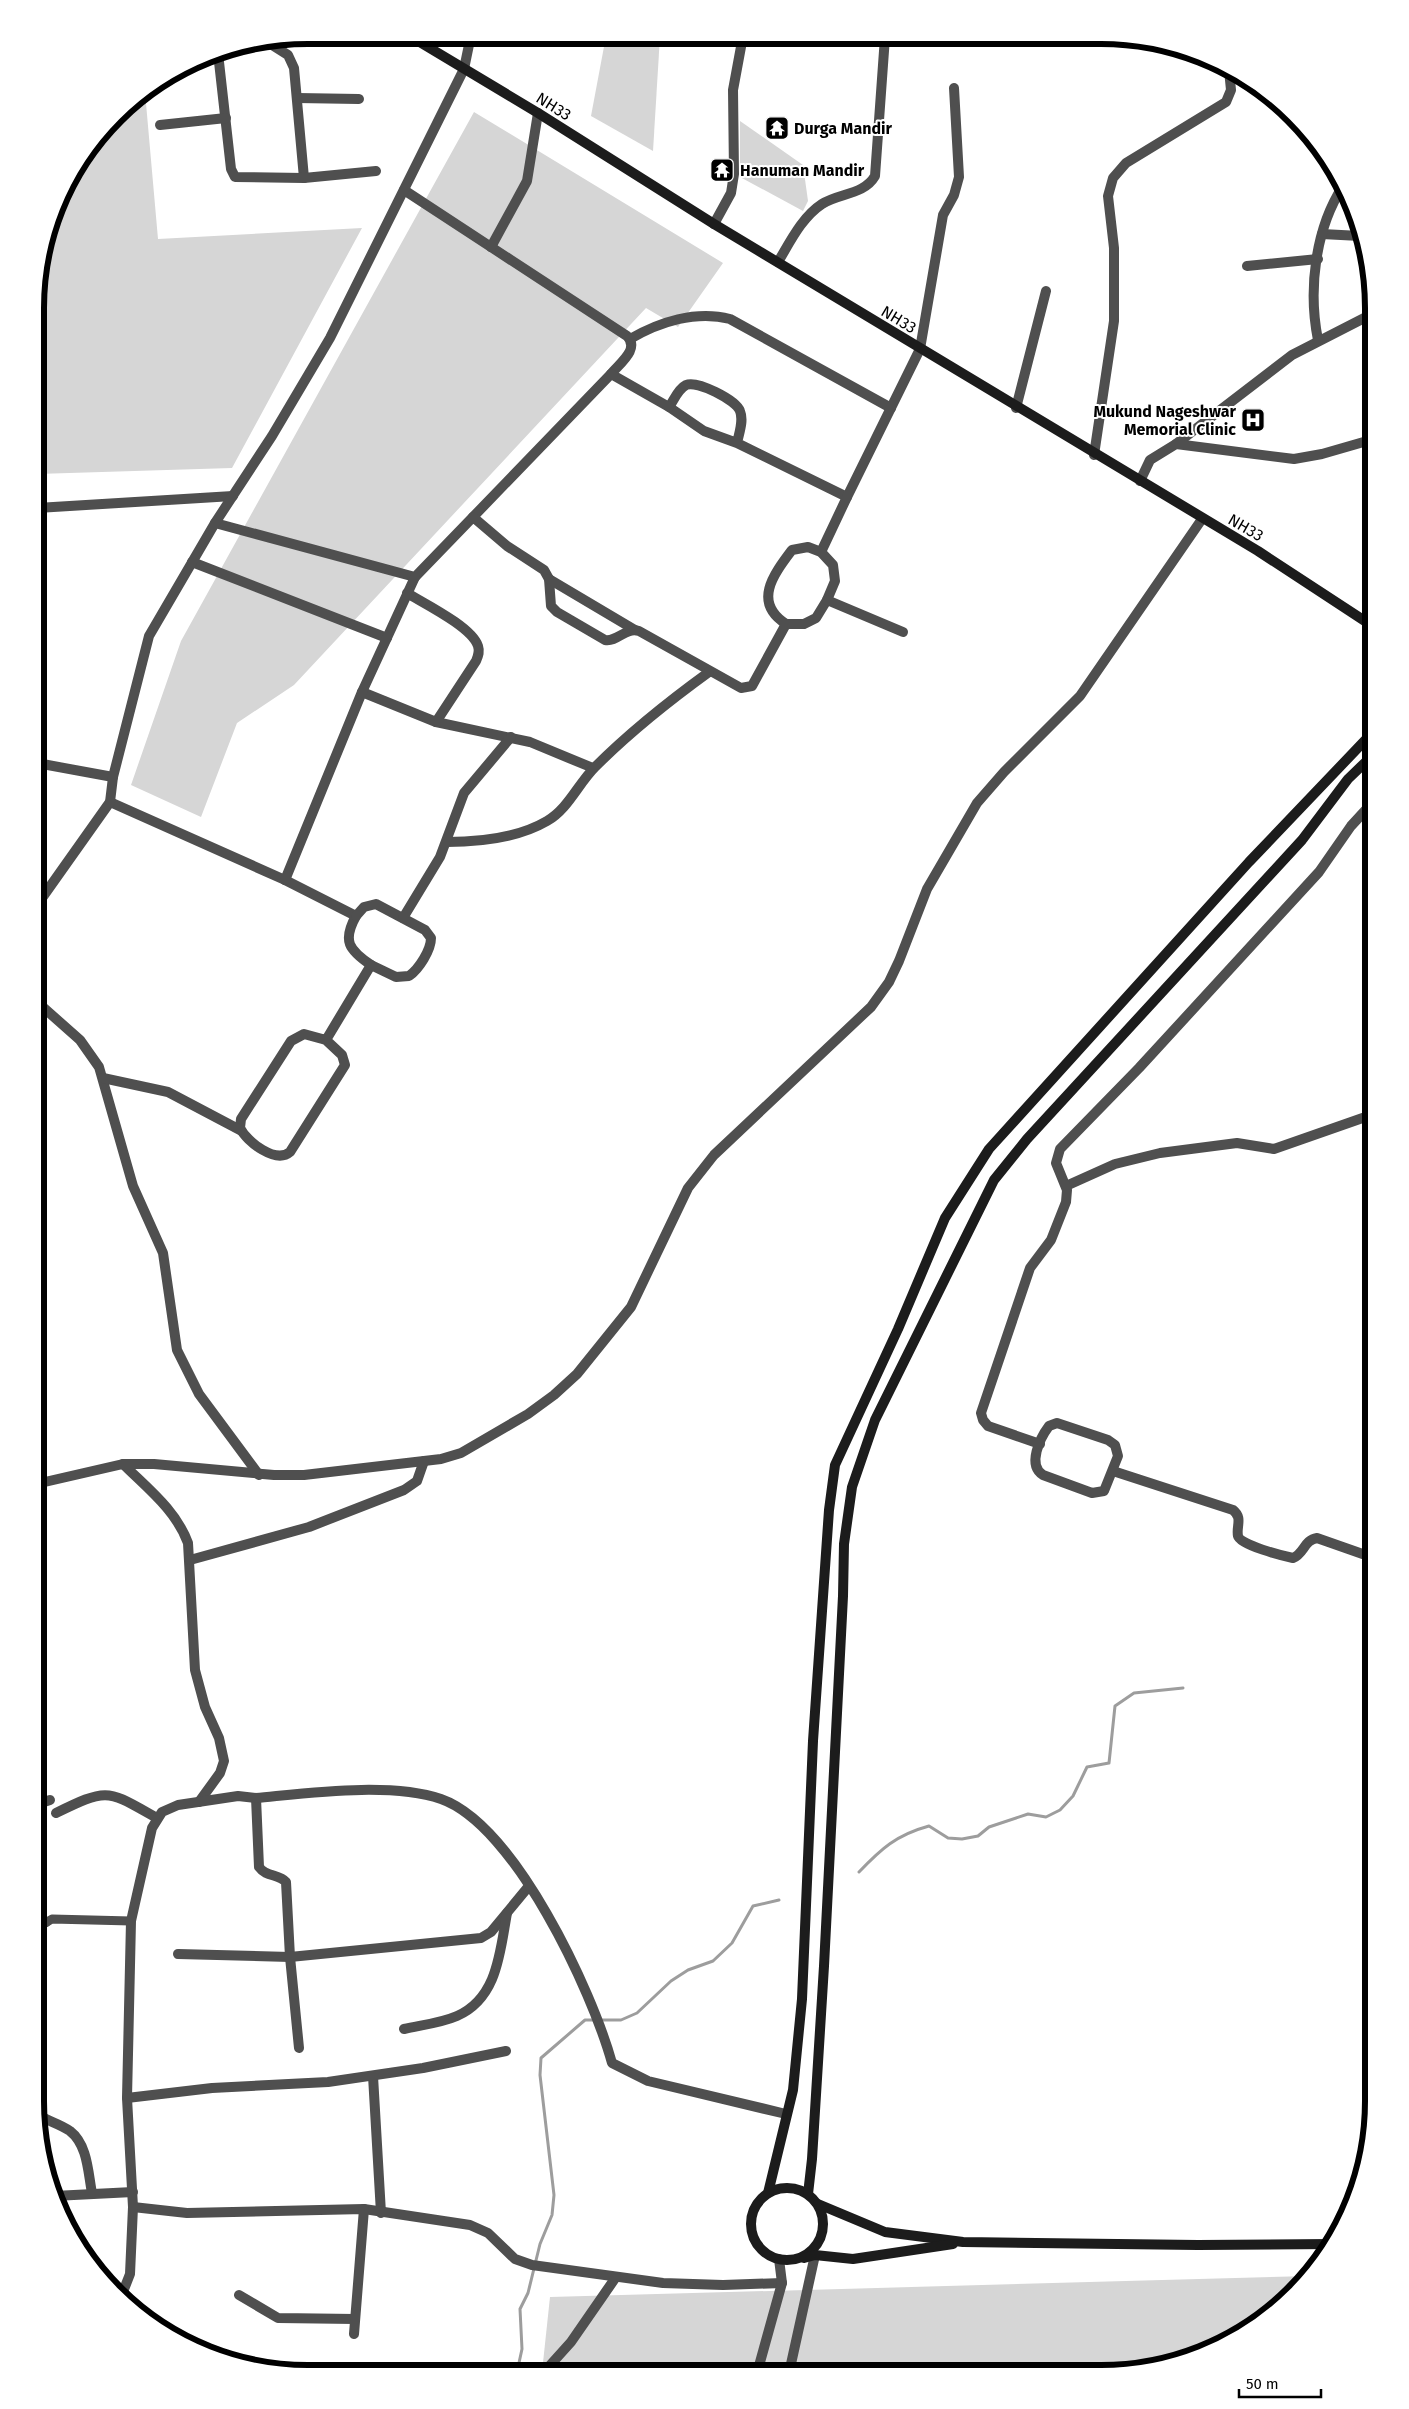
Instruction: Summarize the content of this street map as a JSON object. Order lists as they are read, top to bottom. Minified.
{"streets":{"main road":["NH33"]},"places":{"temple":["Durga Mandir","Hanuman Mandir"],"hospital":["Mukund Nageshwar Memorial Clinic"]},"scale_bar":"50 m"}
